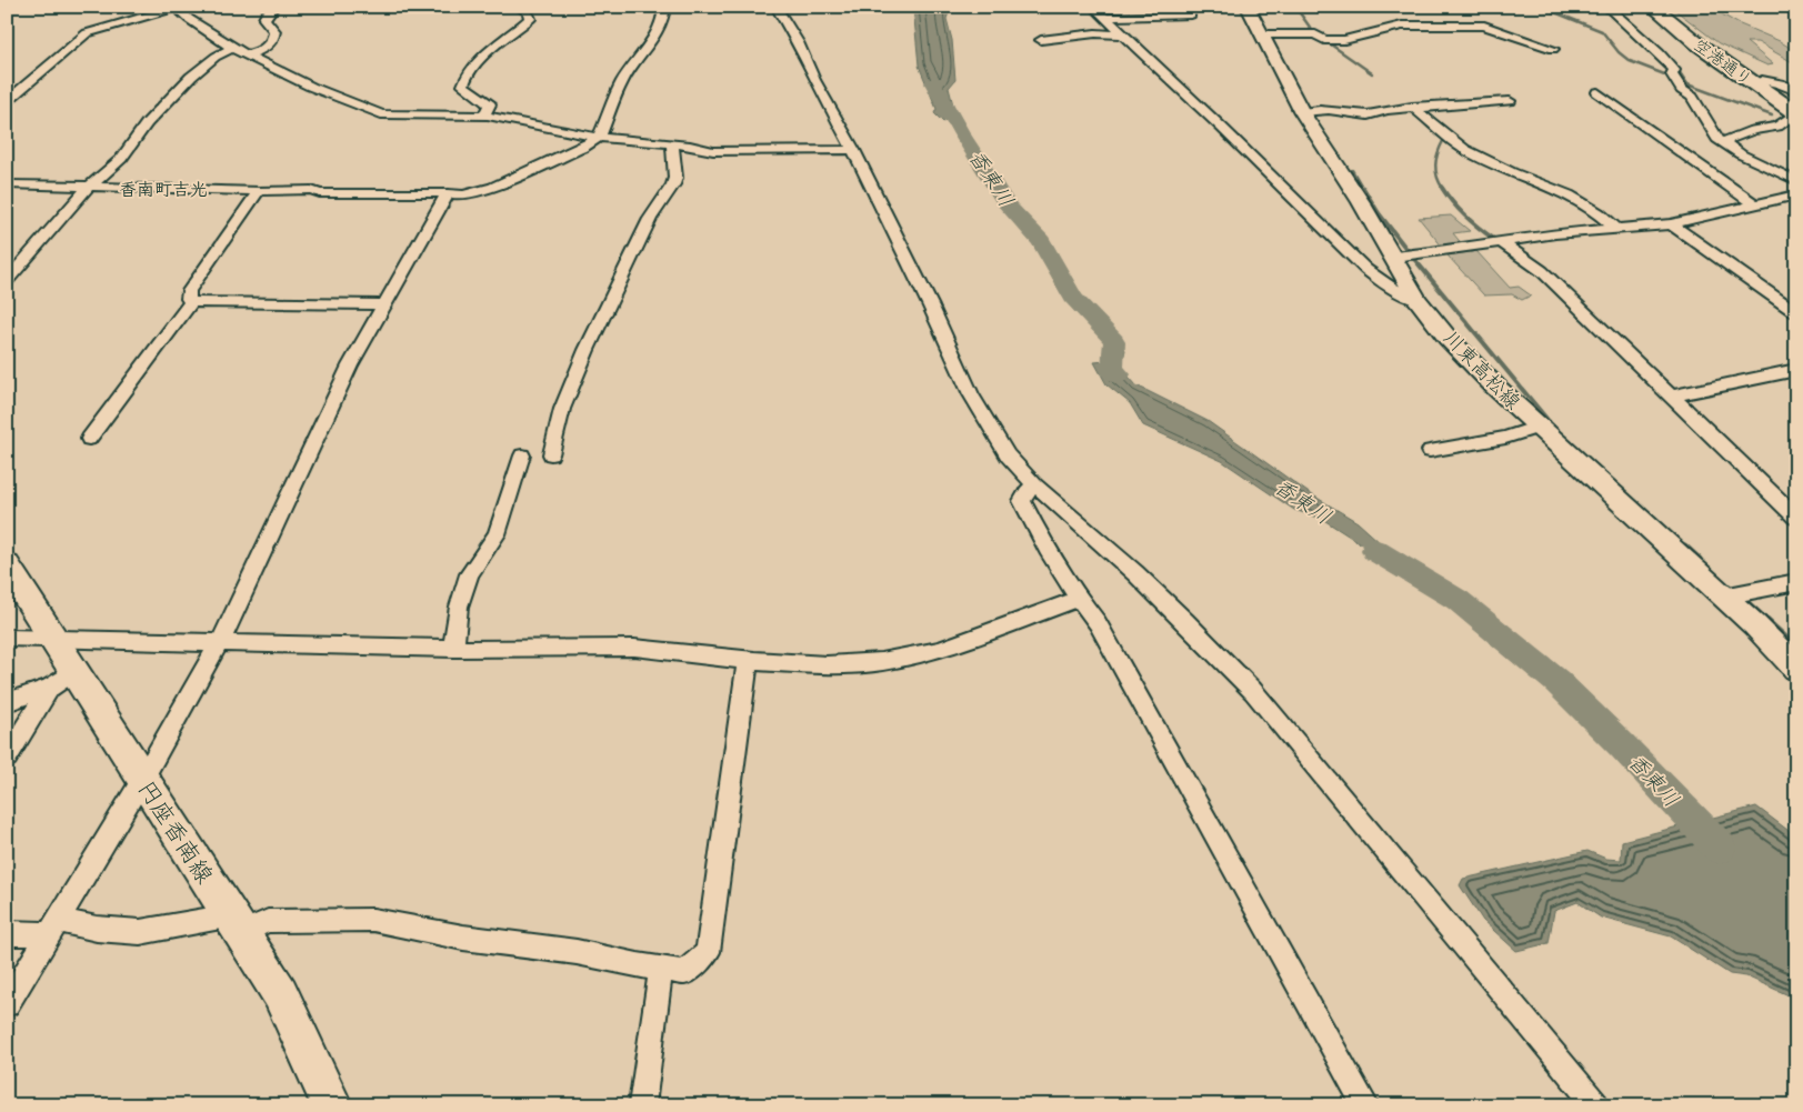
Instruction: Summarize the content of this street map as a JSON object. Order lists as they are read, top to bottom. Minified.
{"streets":{"highway":["空港通り"],"main road":["川東高松線","円座香南線"]},"districts":["香南町吉光"],"water":["香東川"]}
